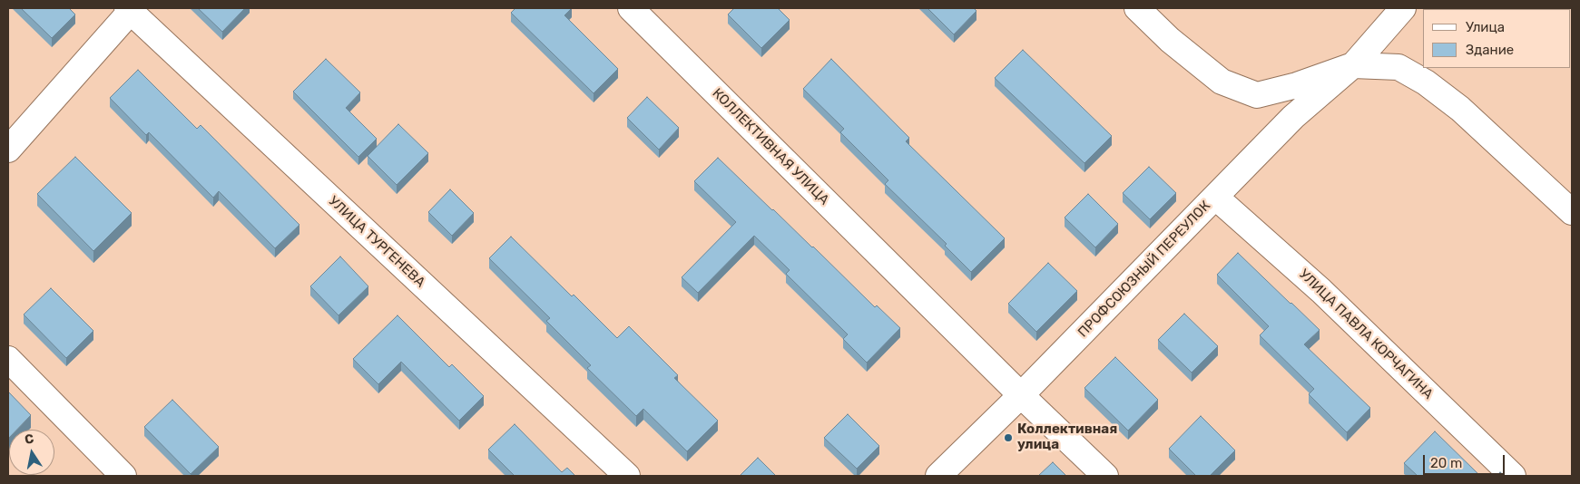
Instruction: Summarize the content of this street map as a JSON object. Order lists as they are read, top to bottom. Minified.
{"streets":{"street":["КОЛЛЕКТИВНАЯ УЛИЦА","УЛИЦА ТУРГЕНЕВА","ПРОФСОЮЗНЫЙ ПЕРЕУЛОК","УЛИЦА ПАВЛА КОРЧАГИНА"]},"crossings":[["КОЛЛЕКТИВНАЯ УЛИЦА","ПРОФСОЮЗНЫЙ ПЕРЕУЛОК"],["ПРОФСОЮЗНЫЙ ПЕРЕУЛОК","УЛИЦА ПАВЛА КОРЧАГИНА"]],"places":["Коллективная улица"],"legend":["Улица","Здание"],"scale_bar":"20 m","north":"top"}
